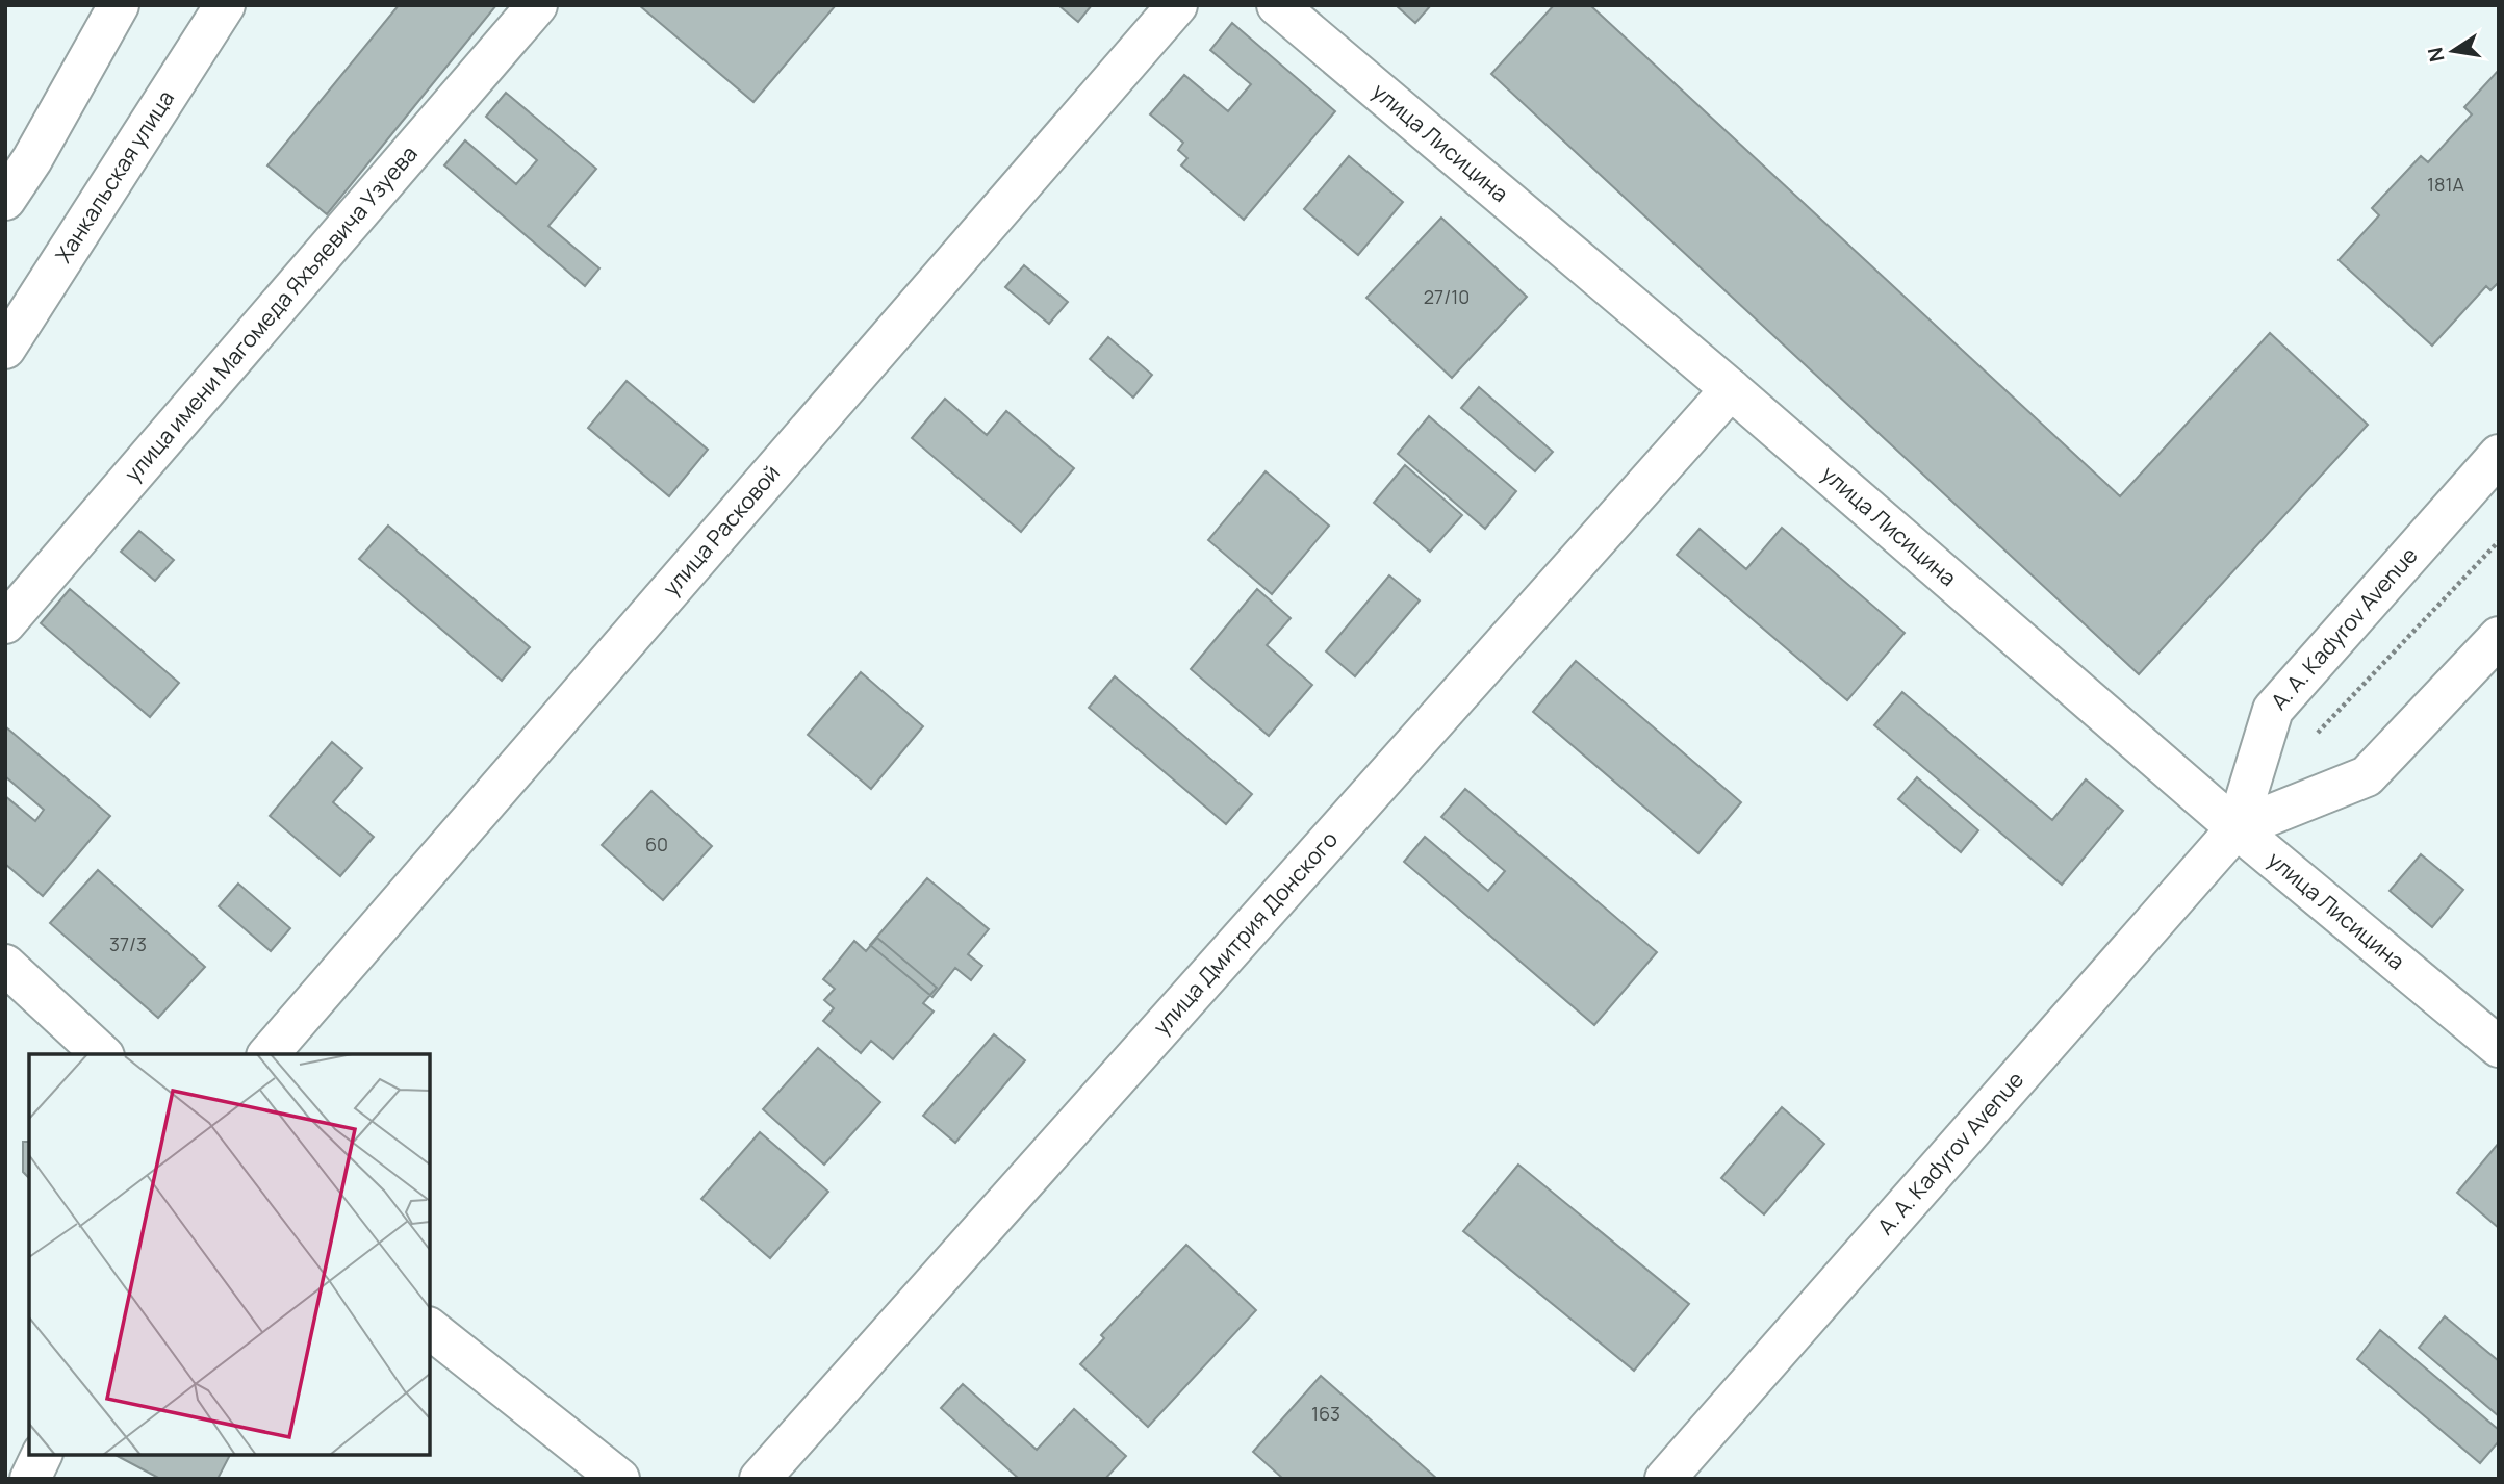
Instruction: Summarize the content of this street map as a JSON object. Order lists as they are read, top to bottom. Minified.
{"streets":{"street":["улица Лисицина","Ханкальская улица","улица имени Магомеда Яхъяевича Узуева","улица Расковой","A. A. Kadyrov Avenue","улица Дмитрия Донского"]},"crossings":[["улица Лисицина","A. A. Kadyrov Avenue"],["улица Лисицина","улица Дмитрия Донского"]],"house_numbers":["181А","27/10","60","37/3","163"],"north":"left"}
